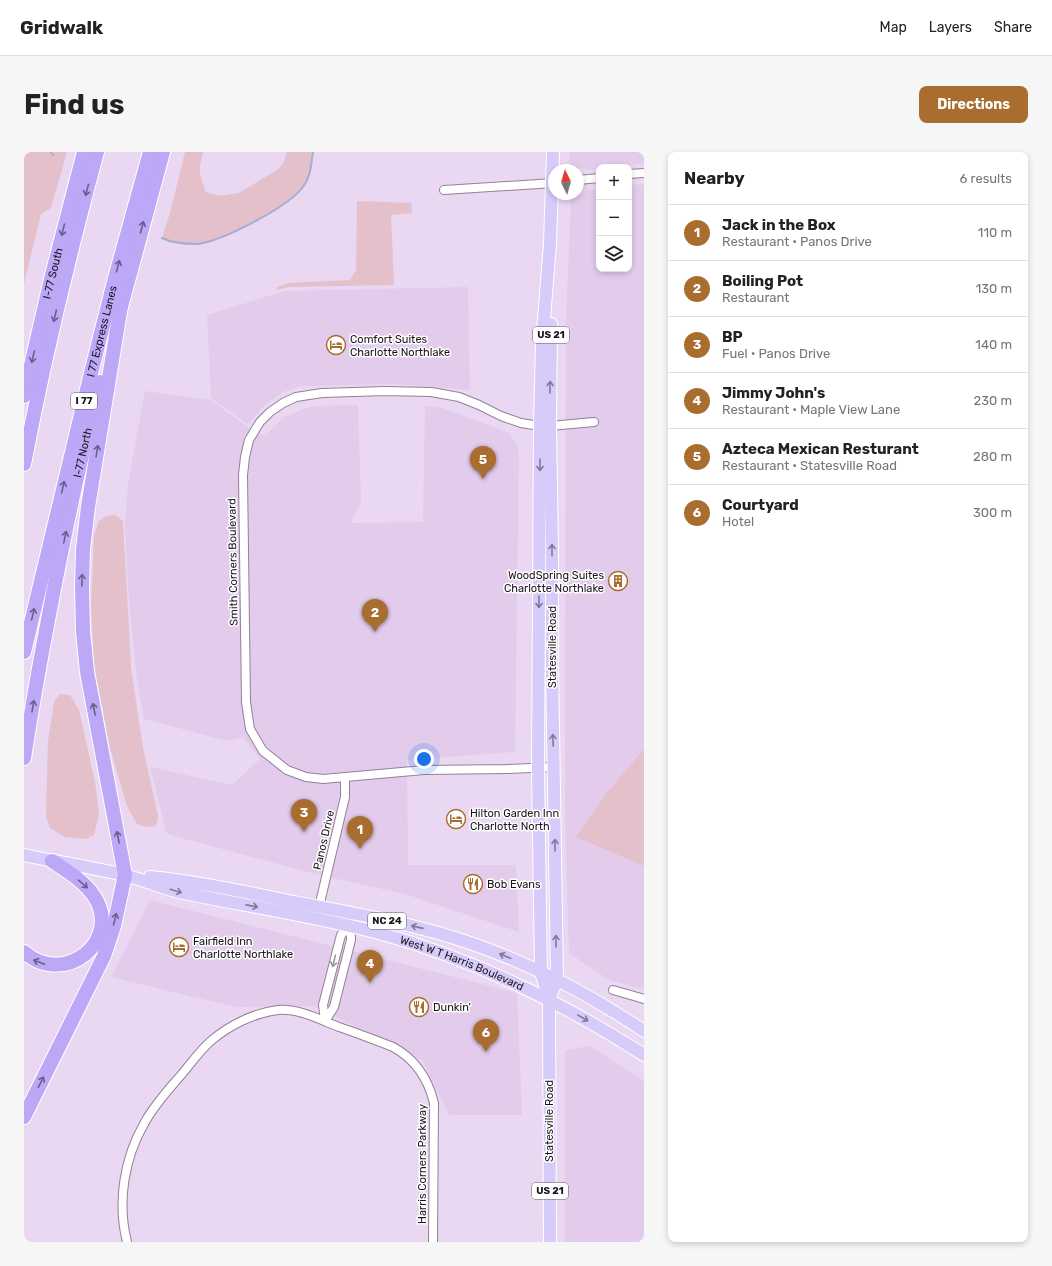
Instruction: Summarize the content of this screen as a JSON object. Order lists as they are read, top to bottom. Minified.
{"streets":{"highway":["I-77 South","I 77 Express Lanes","I 77","I-77 North"],"main road":["US 21","Statesville Road","NC 24","West W T Harris Boulevard"],"street":["Smith Corners Boulevard","Panos Drive","Harris Corners Parkway"]},"crossings":[["Smith Corners Boulevard","Statesville Road"],["Smith Corners Boulevard","Panos Drive"],["Statesville Road","West W T Harris Boulevard"],["Panos Drive","West W T Harris Boulevard"]],"places":{"hotel":["Comfort Suites Charlotte Northlake","Hilton Garden Inn Charlotte North","Fairfield Inn Charlotte Northlake"],"building":["WoodSpring Suites Charlotte Northlake"],"restaurant":["Bob Evans","Dunkin'"]},"north":"top","page":{"header":"Gridwalk","nav":["Map","Layers","Share"],"buttons":"Directions","title":"Find us","heading":["Nearby","6 results"],"map_buttons":["+","−"],"list":[{"mark":"1","name":"Jack in the Box","note":"Restaurant · Panos Drive","value":"110 m"},{"mark":"2","name":"Boiling Pot","note":"Restaurant","value":"130 m"},{"mark":"3","name":"BP","note":"Fuel · Panos Drive","value":"140 m"},{"mark":"4","name":"Jimmy John's","note":"Restaurant · Maple View Lane","value":"230 m"},{"mark":"5","name":"Azteca Mexican Resturant","note":"Restaurant · Statesville Road","value":"280 m"},{"mark":"6","name":"Courtyard","note":"Hotel","value":"300 m"}],"pins":["5","2","3","1","4","6"]}}
